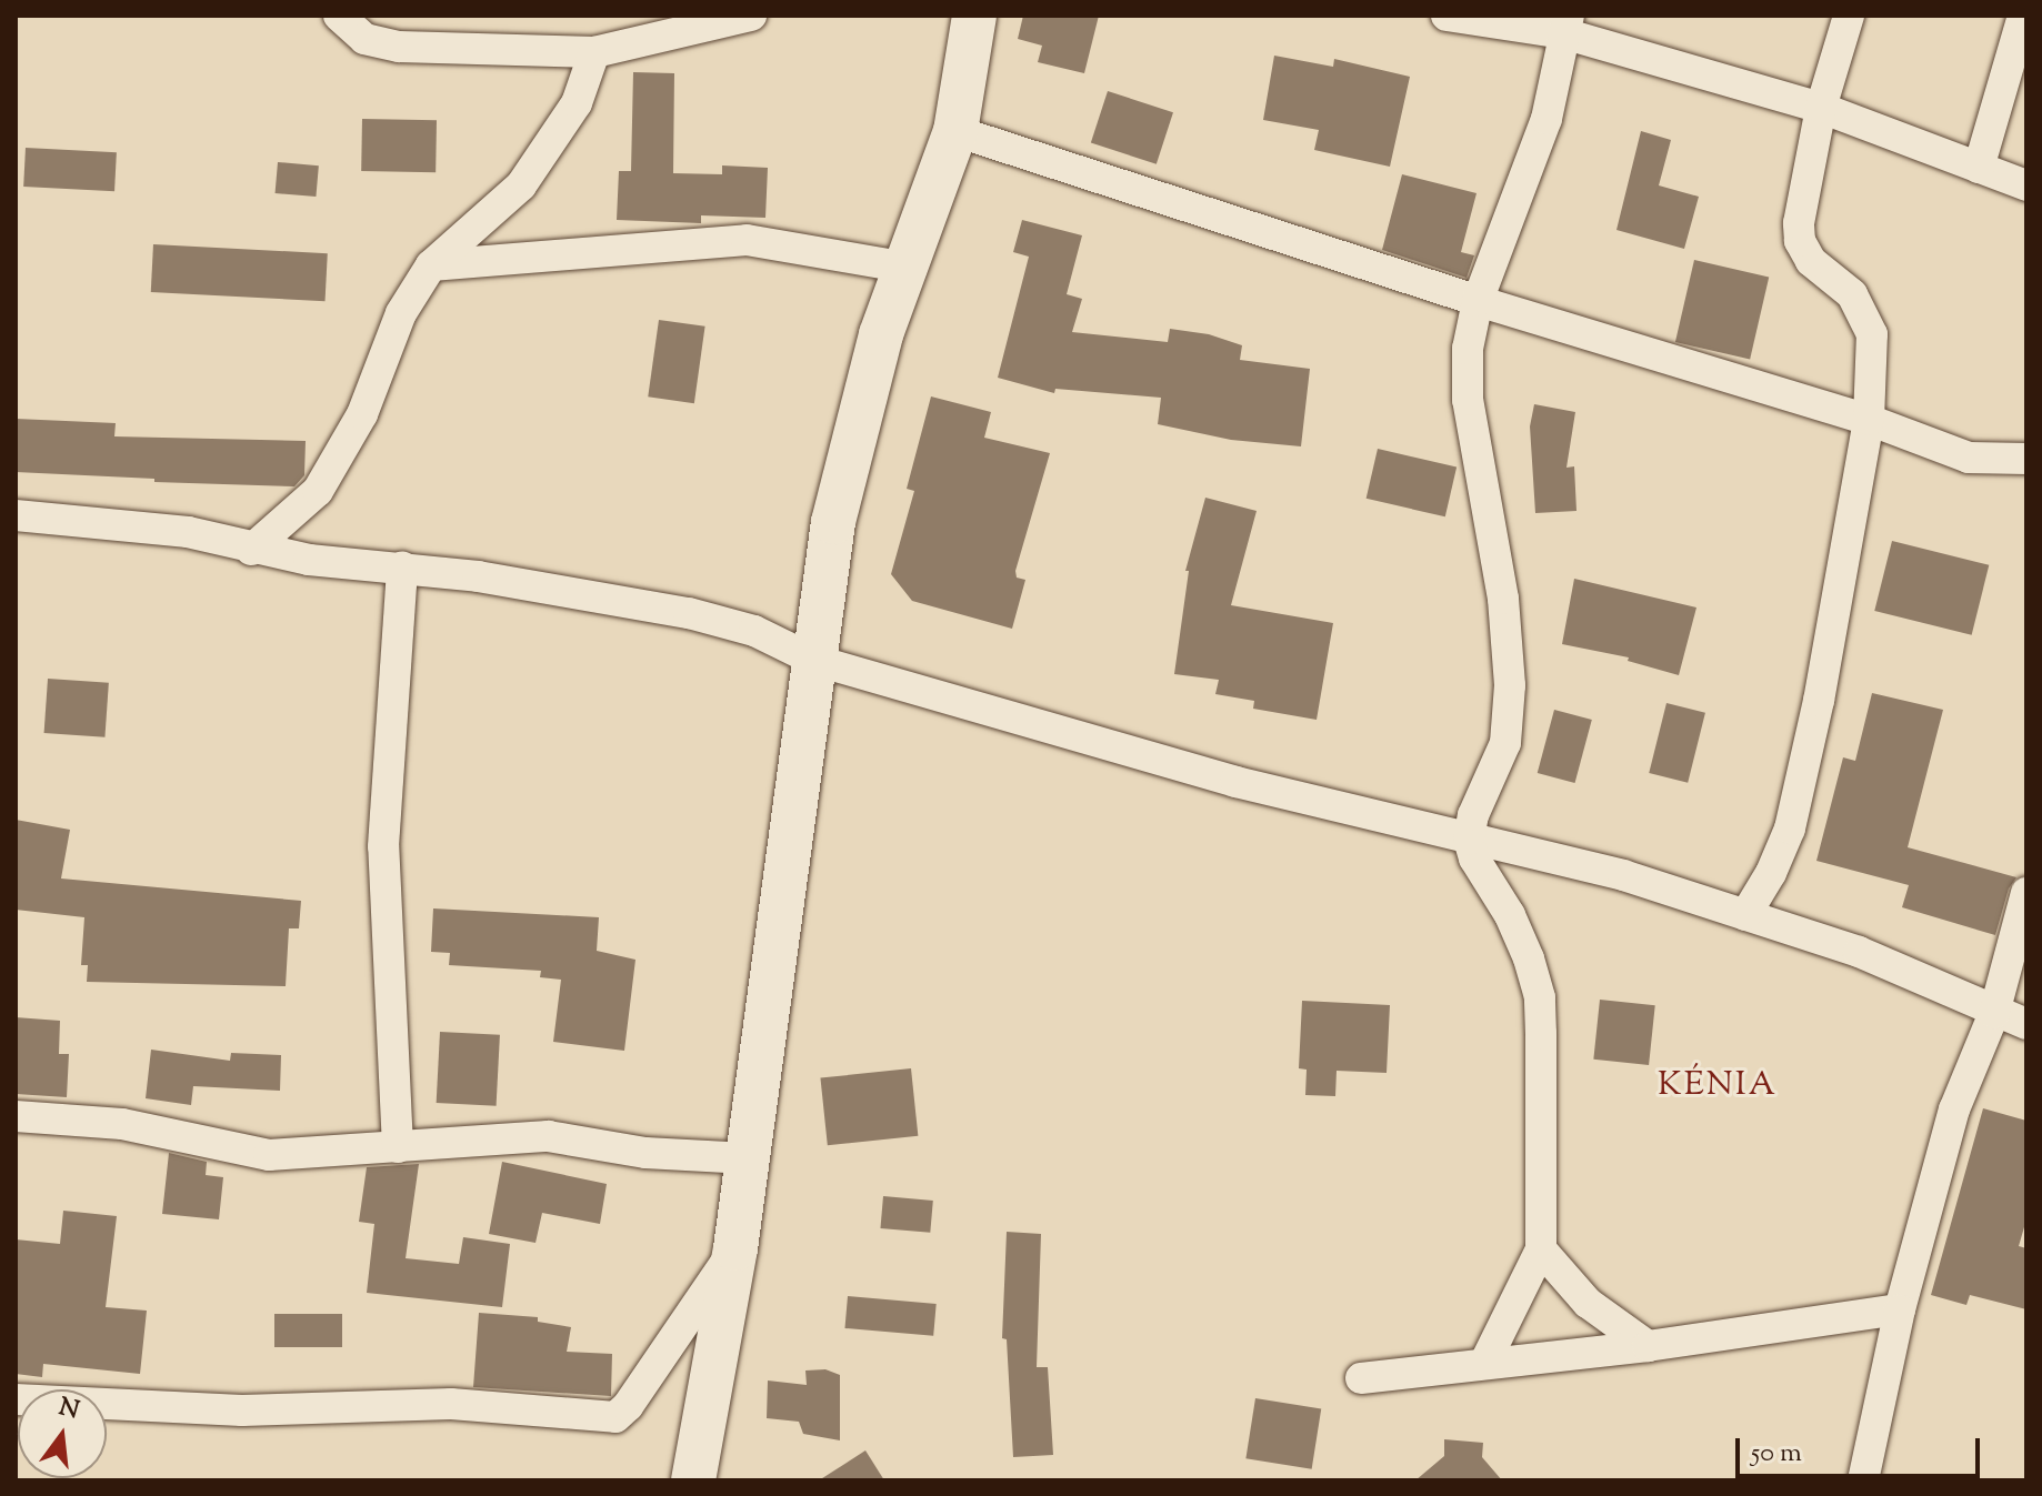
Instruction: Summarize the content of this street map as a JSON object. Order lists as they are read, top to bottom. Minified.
{"districts":["KÉNIA"],"scale_bar":"50 m","north":"top"}
